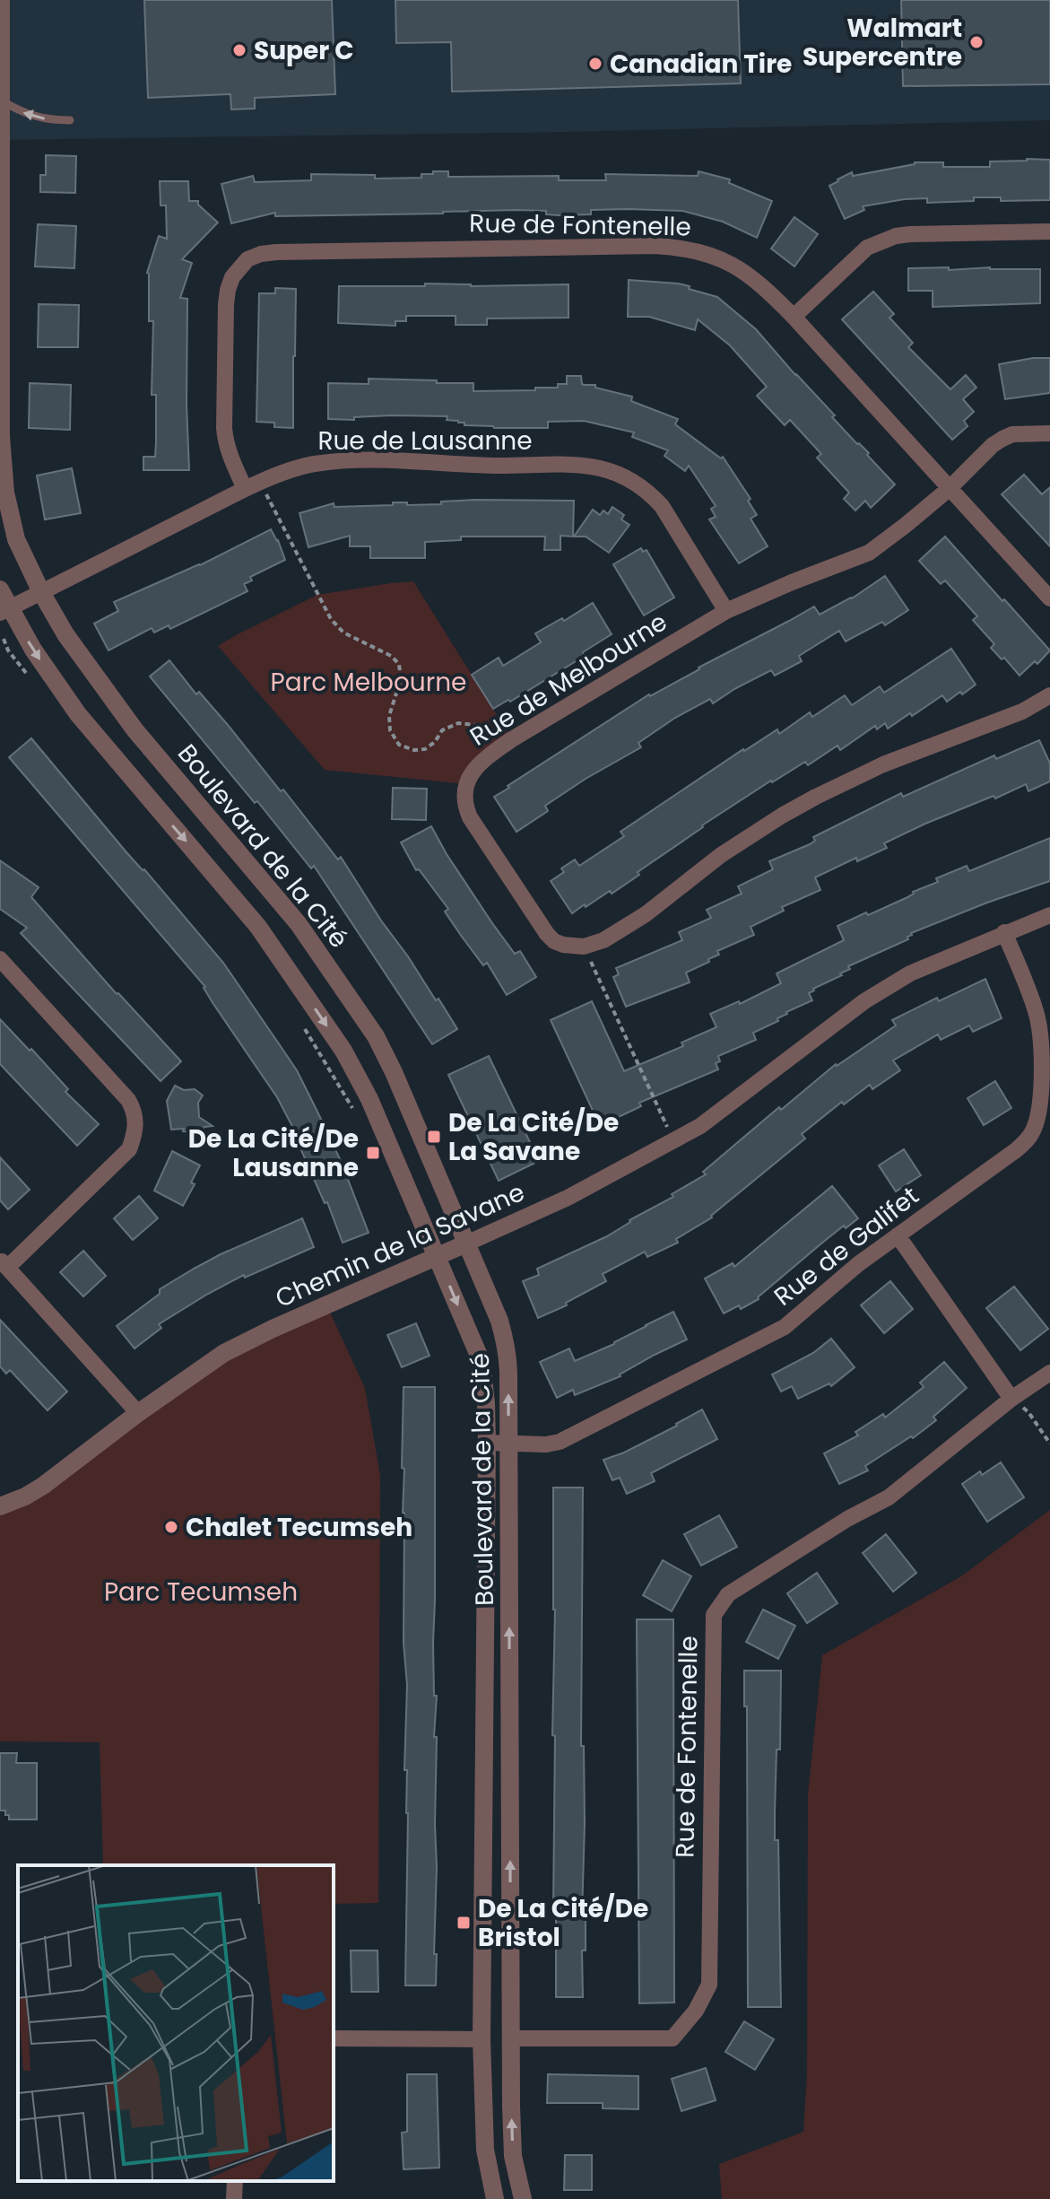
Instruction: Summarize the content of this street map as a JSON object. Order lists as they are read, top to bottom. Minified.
{"streets":{"street":["Rue de Fontenelle","Rue de Lausanne","Rue de Melbourne","Boulevard de la Cité","Chemin de la Savane","Rue de Galifet"]},"crossings":[["Rue de Fontenelle","Rue de Lausanne"],["Rue de Fontenelle","Rue de Melbourne"],["Rue de Fontenelle","Boulevard de la Cité"],["Rue de Lausanne","Rue de Melbourne"],["Rue de Lausanne","Boulevard de la Cité"],["Boulevard de la Cité","Chemin de la Savane"],["Boulevard de la Cité","Rue de Galifet"],["Chemin de la Savane","Rue de Galifet"]],"parks":["Parc Melbourne","Parc Tecumseh"],"places":{"other":["Walmart Supercentre","Super C","Canadian Tire","Chalet Tecumseh"],"transit":["De La Cité/De La Savane","De La Cité/De Lausanne","De La Cité/De Bristol"]}}
